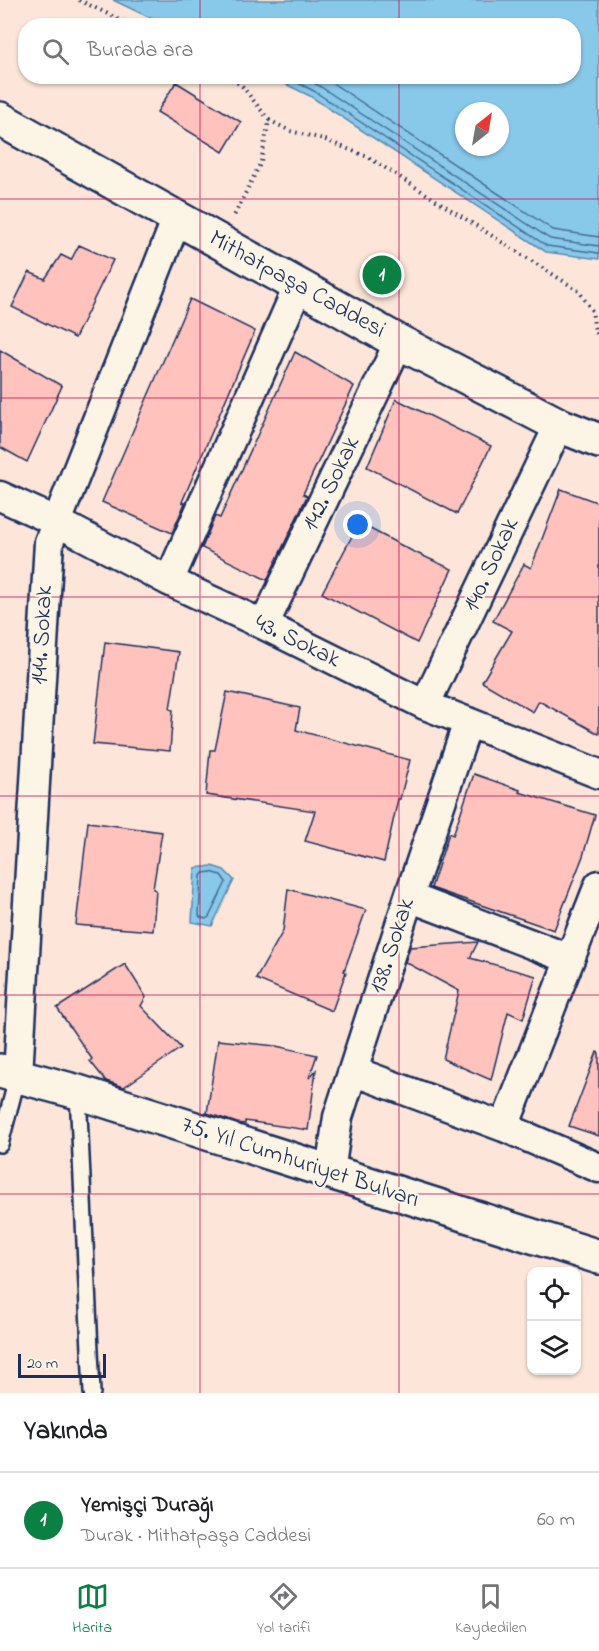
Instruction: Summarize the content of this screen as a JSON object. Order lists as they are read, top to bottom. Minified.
{"streets":{"main road":["Mithatpaşa Caddesi","75. Yıl Cumhuriyet Bulvarı"],"street":["142. Sokak","140. Sokak","144. Sokak","43. Sokak","138. Sokak"]},"crossings":[["Mithatpaşa Caddesi","142. Sokak"],["Mithatpaşa Caddesi","140. Sokak"],["Mithatpaşa Caddesi","144. Sokak"],["142. Sokak","43. Sokak"],["140. Sokak","43. Sokak"],["144. Sokak","43. Sokak"],["144. Sokak","75. Yıl Cumhuriyet Bulvarı"],["43. Sokak","138. Sokak"],["138. Sokak","75. Yıl Cumhuriyet Bulvarı"]],"scale_bar":"20 m","north":"top right","page":{"search":"Burada ara","pins":"1","scale":"20 m","heading":"Yakında","list":[{"mark":"1","name":"Yemişçi Durağı","note":"Durak · Mithatpaşa Caddesi","value":"60 m"}],"nav":["Harita","Yol tarifi","Kaydedilen"]}}
